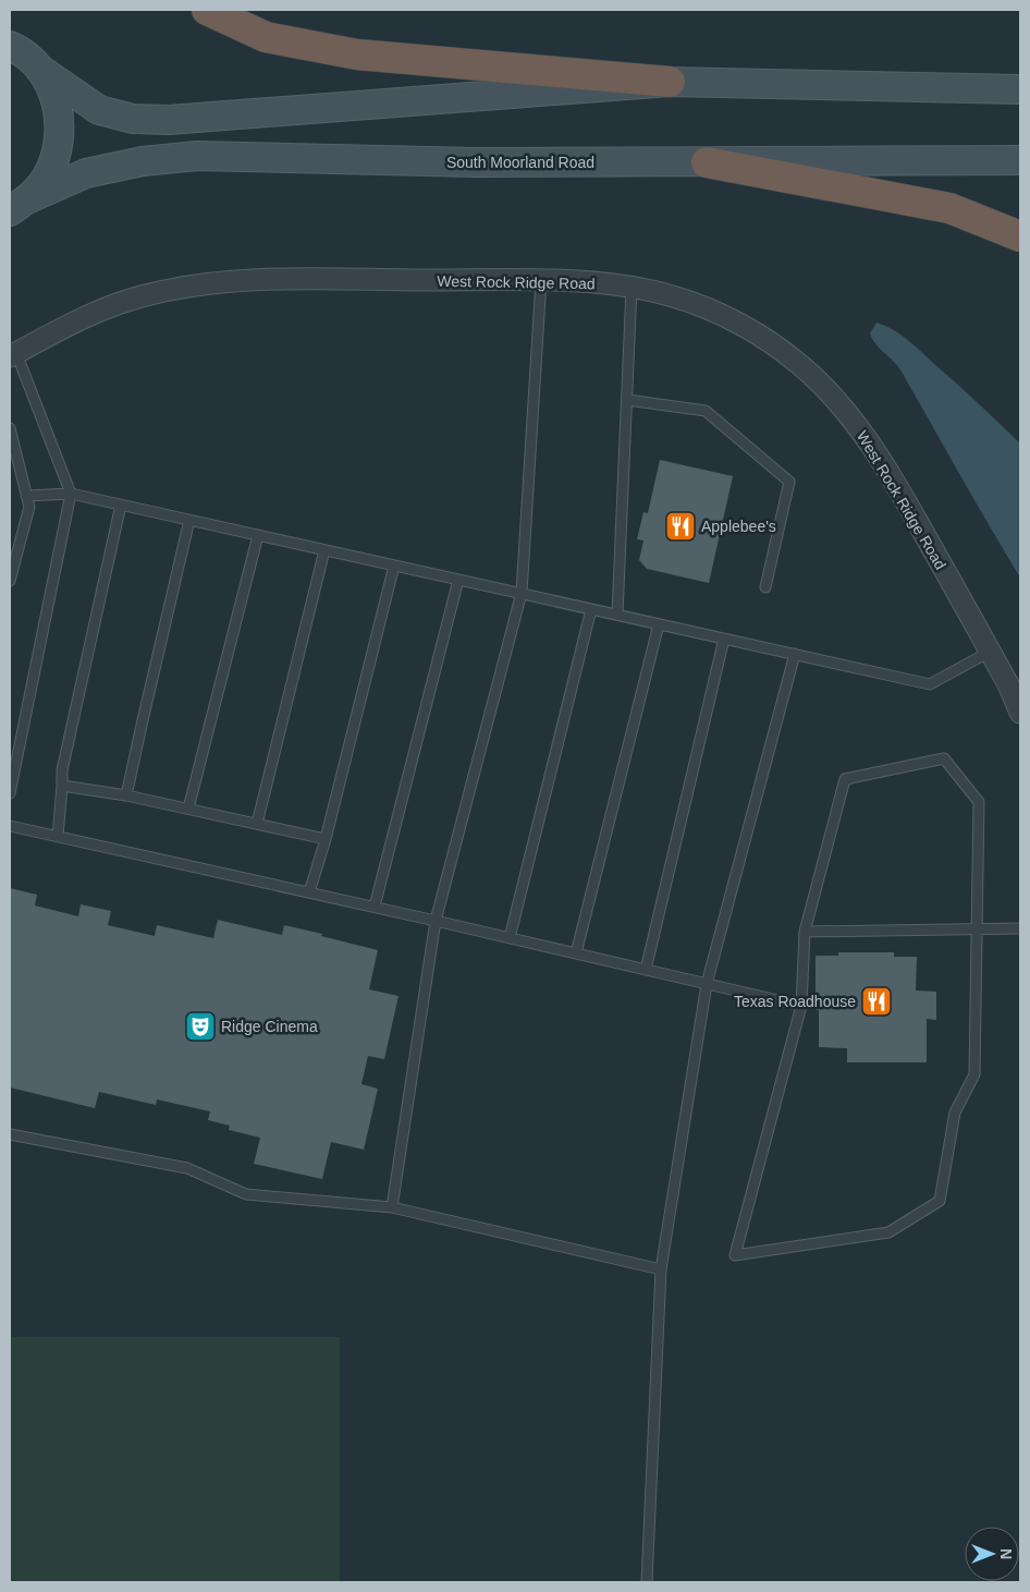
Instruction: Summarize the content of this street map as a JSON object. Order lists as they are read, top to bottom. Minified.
{"streets":{"main road":["South Moorland Road"],"street":["West Rock Ridge Road"]},"places":{"restaurant":["Applebee's","Texas Roadhouse"],"theatre":["Ridge Cinema"]},"north":"right"}
